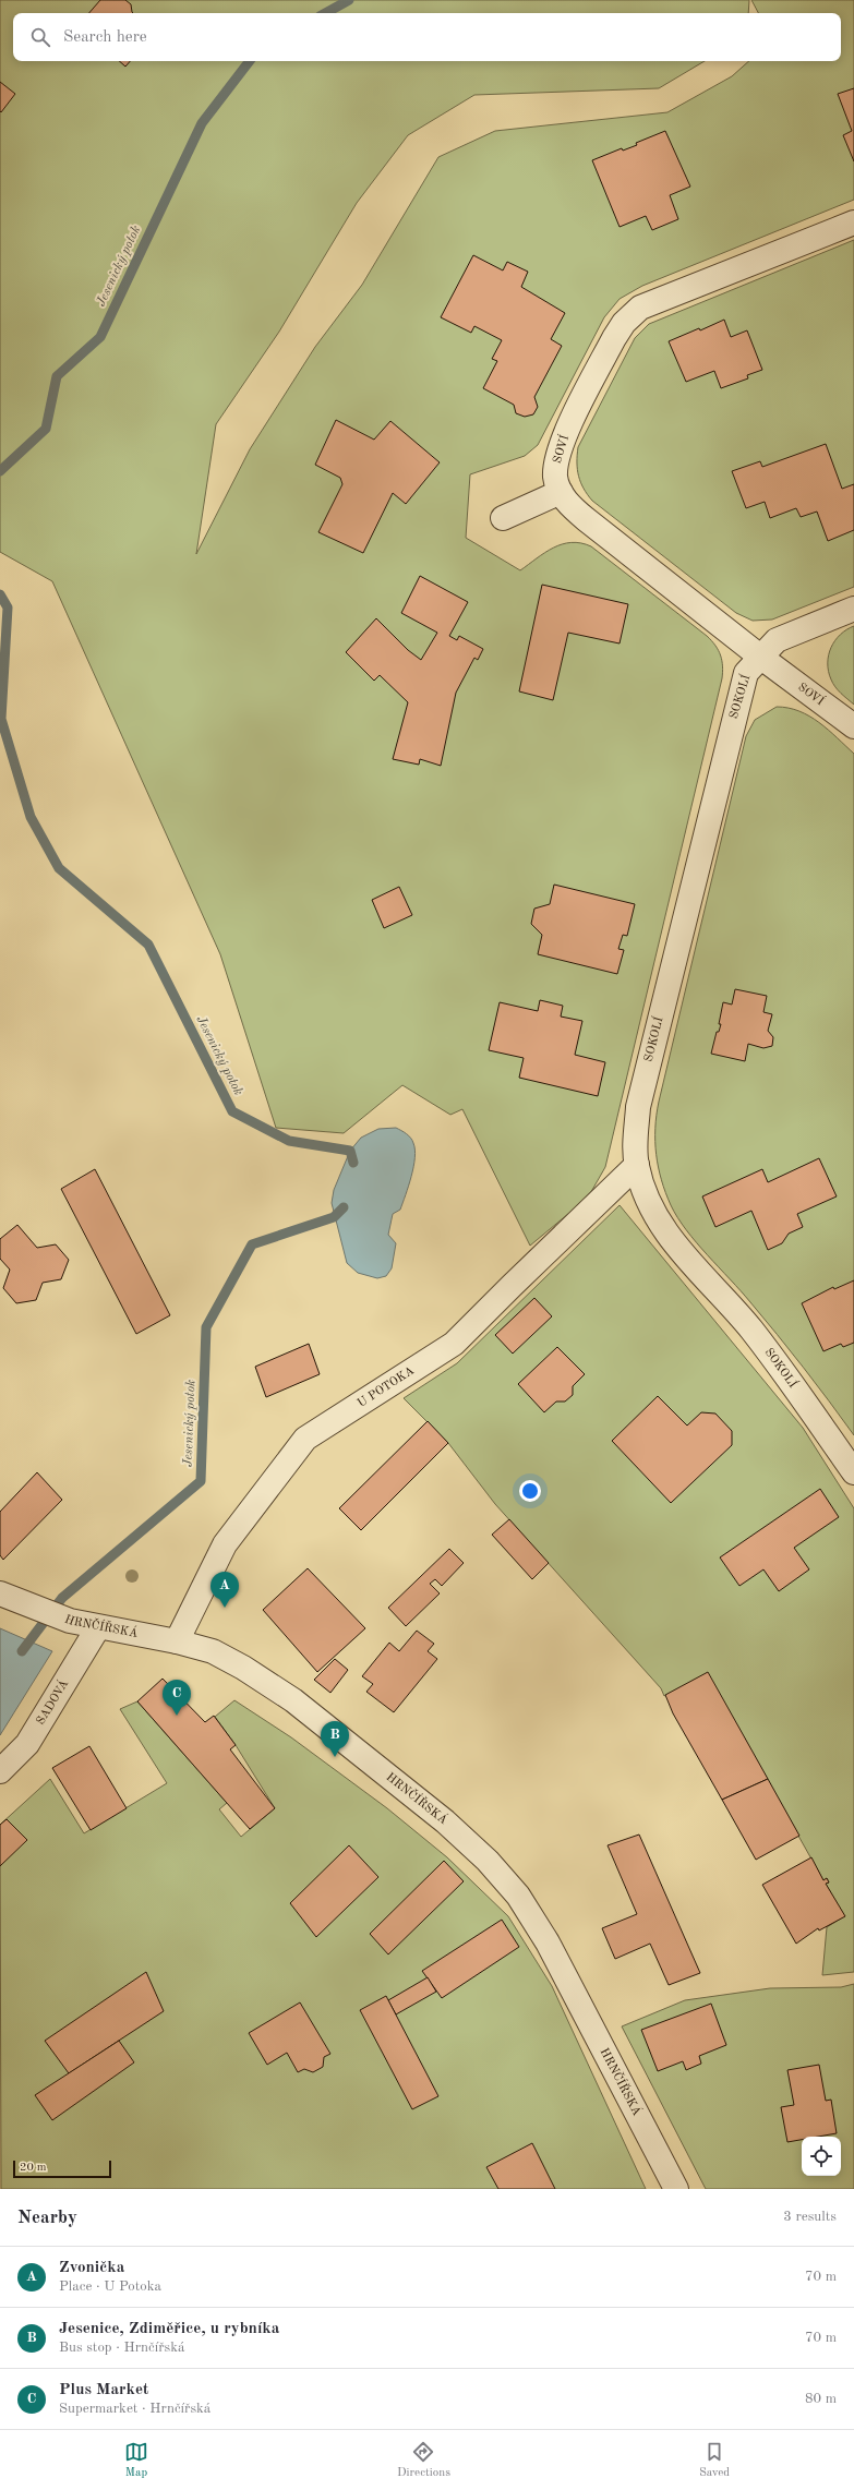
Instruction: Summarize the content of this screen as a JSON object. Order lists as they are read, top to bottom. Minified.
{"streets":{"street":["SOVÍ","SOKOLÍ","U POTOKA","HRNČÍŘSKÁ","SADOVÁ"]},"crossings":[["SOVÍ","SOKOLÍ"],["SOKOLÍ","U POTOKA"],["U POTOKA","HRNČÍŘSKÁ"],["HRNČÍŘSKÁ","SADOVÁ"]],"water":["Jesenický potok"],"scale_bar":"20 m","page":{"search":"Search here","pins":["A","C","B"],"scale":"20 m","heading":["Nearby","3 results"],"list":[{"mark":"A","name":"Zvonička","note":"Place · U Potoka","value":"70 m"},{"mark":"B","name":"Jesenice, Zdiměřice, u rybníka","note":"Bus stop · Hrnčířská","value":"70 m"},{"mark":"C","name":"Plus Market","note":"Supermarket · Hrnčířská","value":"80 m"}],"nav":["Map","Directions","Saved"]}}
